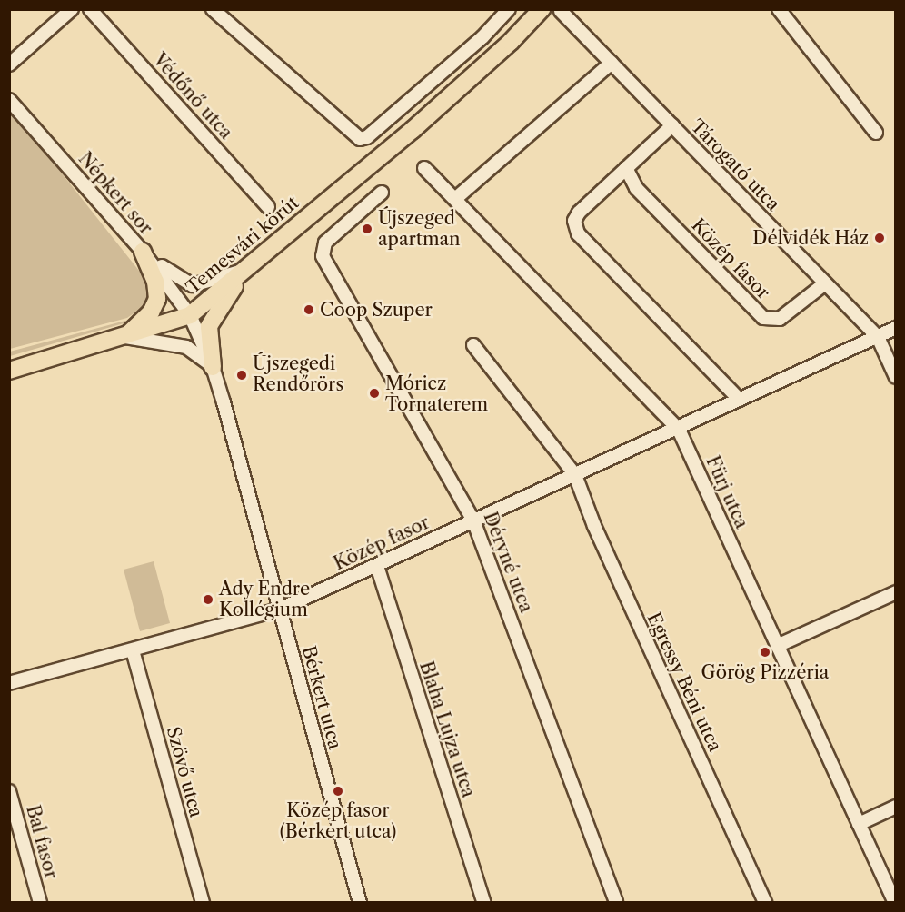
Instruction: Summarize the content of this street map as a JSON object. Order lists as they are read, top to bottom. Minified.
{"streets":{"main road":["Temesvári körút"],"street":["Védőnő utca","Tárogató utca","Népkert sor","Közép fasor","Fürj utca","Déryné utca","Egressy Béni utca","Bérkert utca","Blaha Lujza utca","Szövő utca","Bal fasor"]},"crossings":[["Tárogató utca","Közép fasor"],["Népkert sor","Temesvári körút"],["Népkert sor","Bérkert utca"],["Temesvári körút","Bérkert utca"],["Közép fasor","Fürj utca"],["Közép fasor","Déryné utca"],["Közép fasor","Egressy Béni utca"],["Közép fasor","Bérkert utca"],["Közép fasor","Blaha Lujza utca"],["Közép fasor","Szövő utca"]],"places":["Újszeged apartman","Délvidék Ház","Coop Szuper","Újszegedi Rendőrörs","Móricz Tornaterem","Ady Endre Kollégium","Görög Pizzéria","Közép fasor (Bérkert utca)"]}
